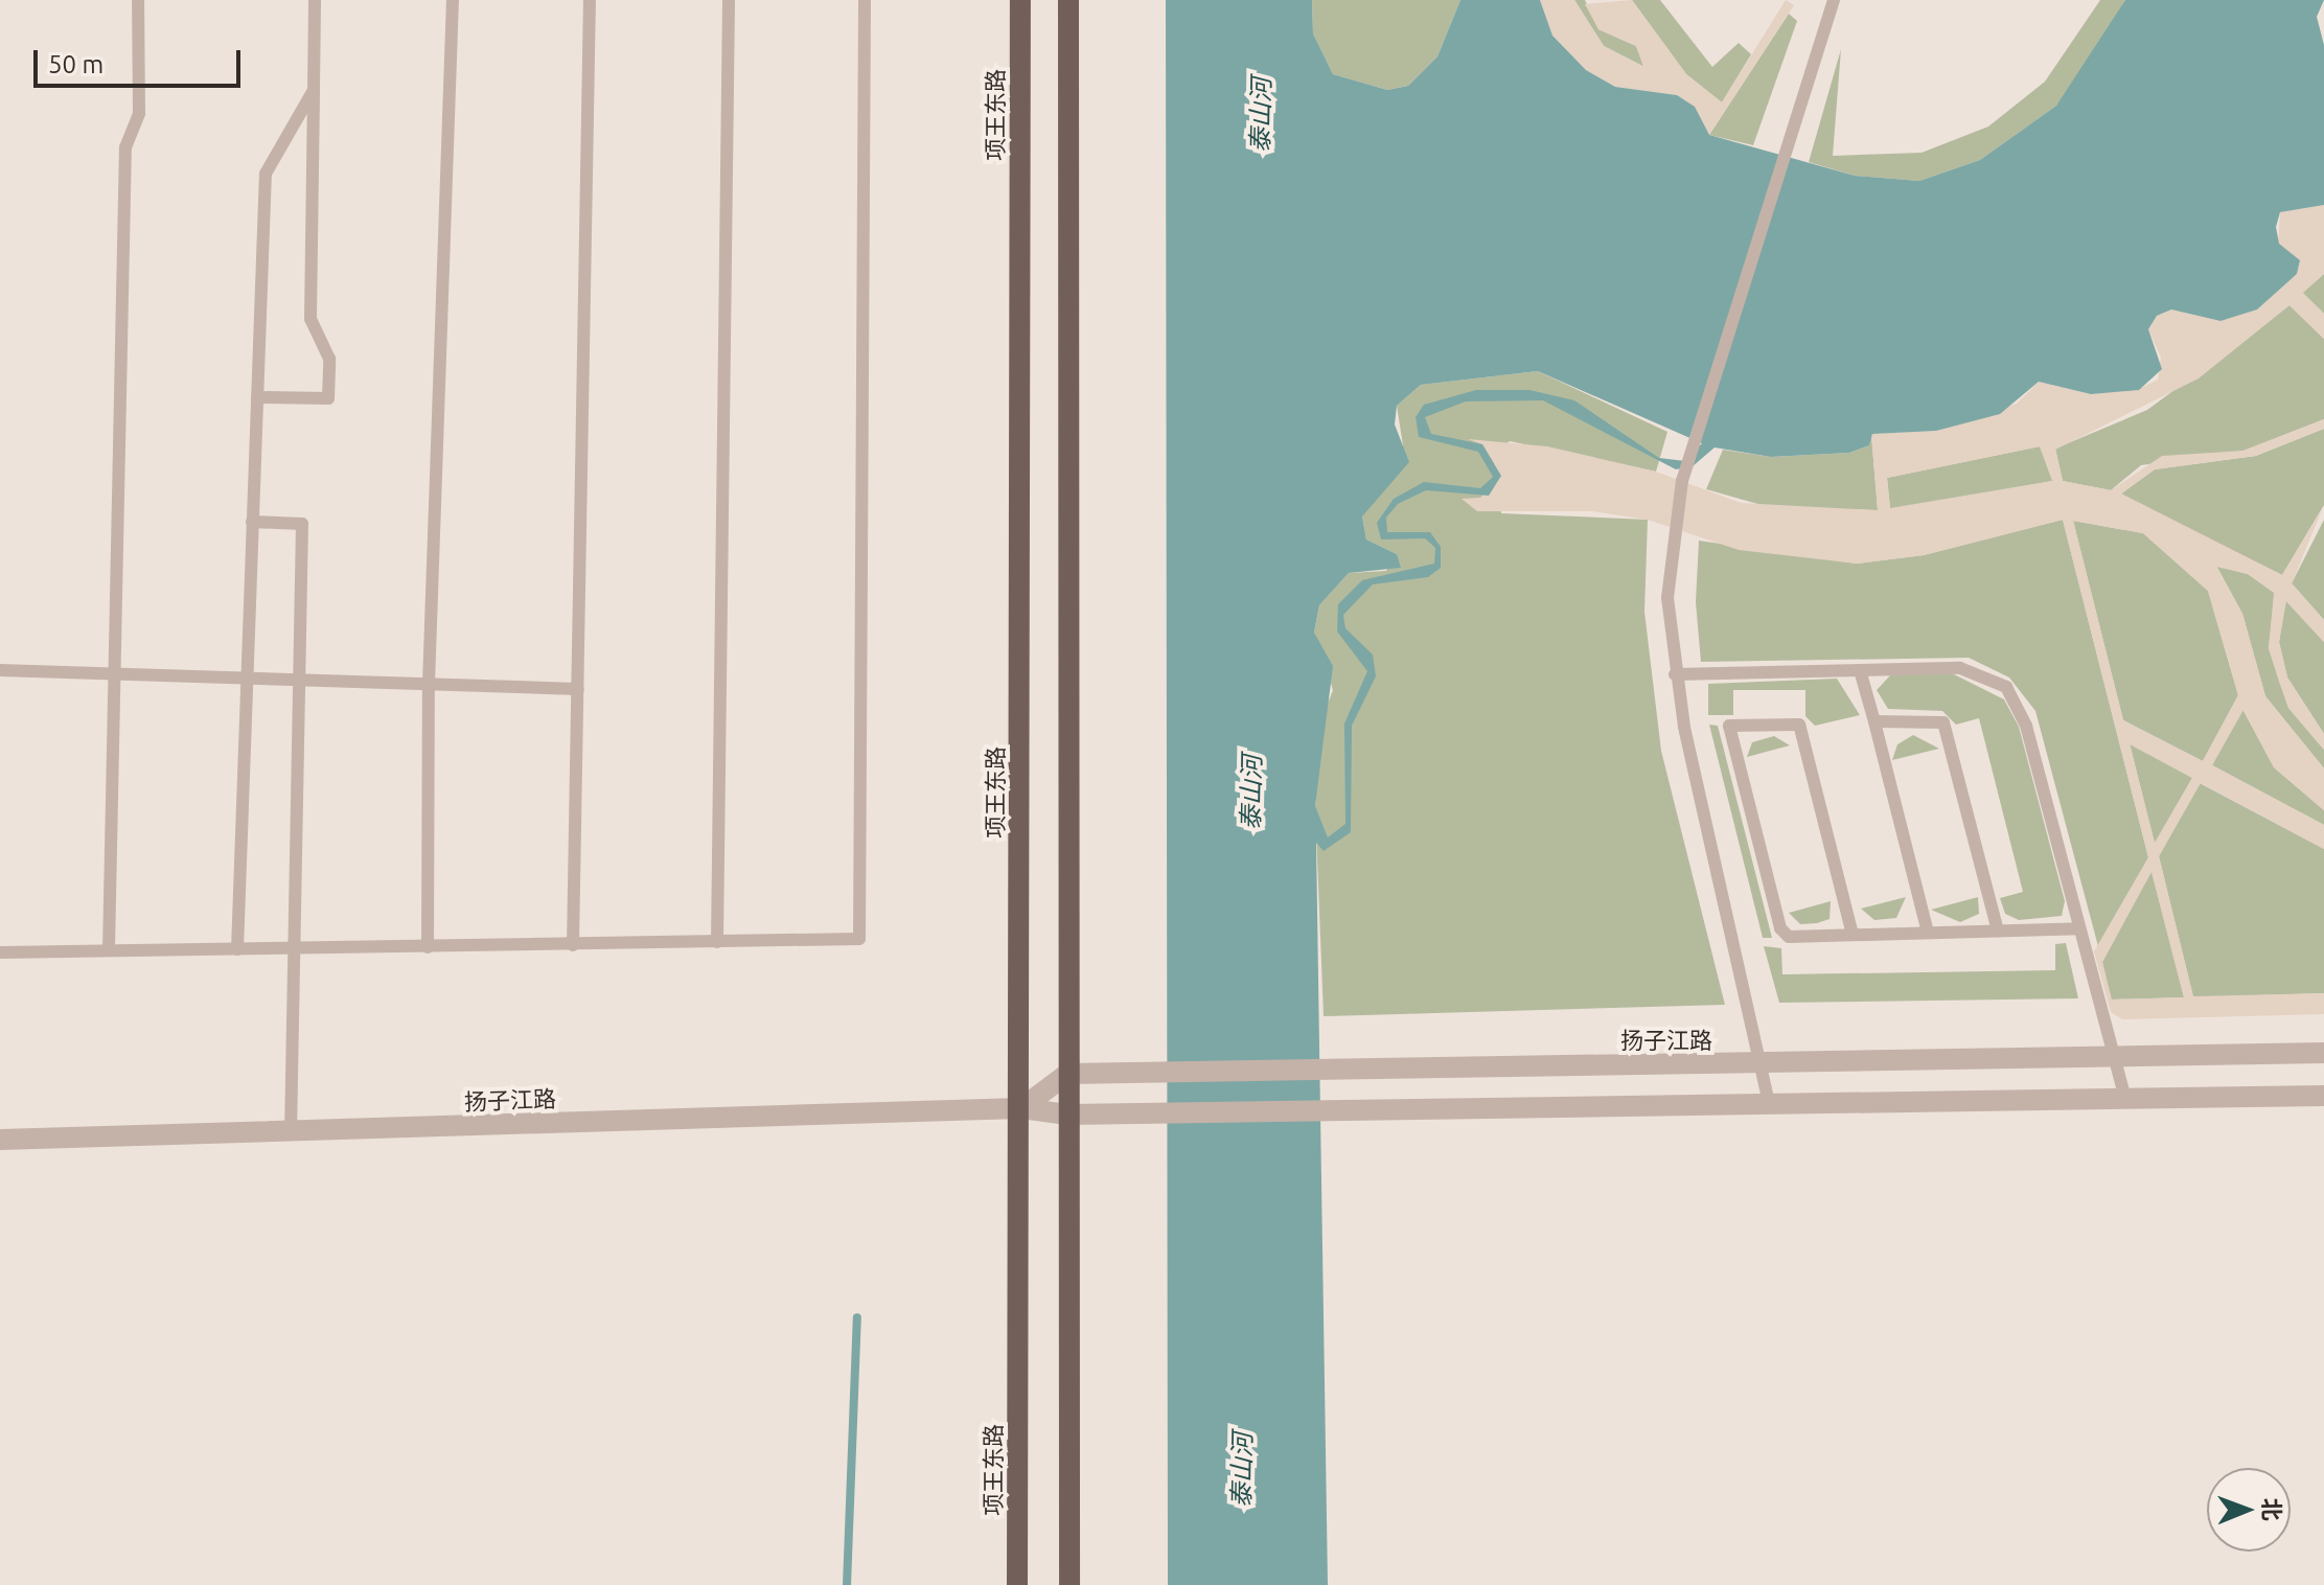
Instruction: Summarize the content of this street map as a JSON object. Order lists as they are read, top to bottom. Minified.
{"streets":{"main road":["项王东路"],"street":["扬子江路"]},"crossings":[["项王东路","扬子江路"]],"water":["泰山河"],"scale_bar":"50 m","north":"right"}
